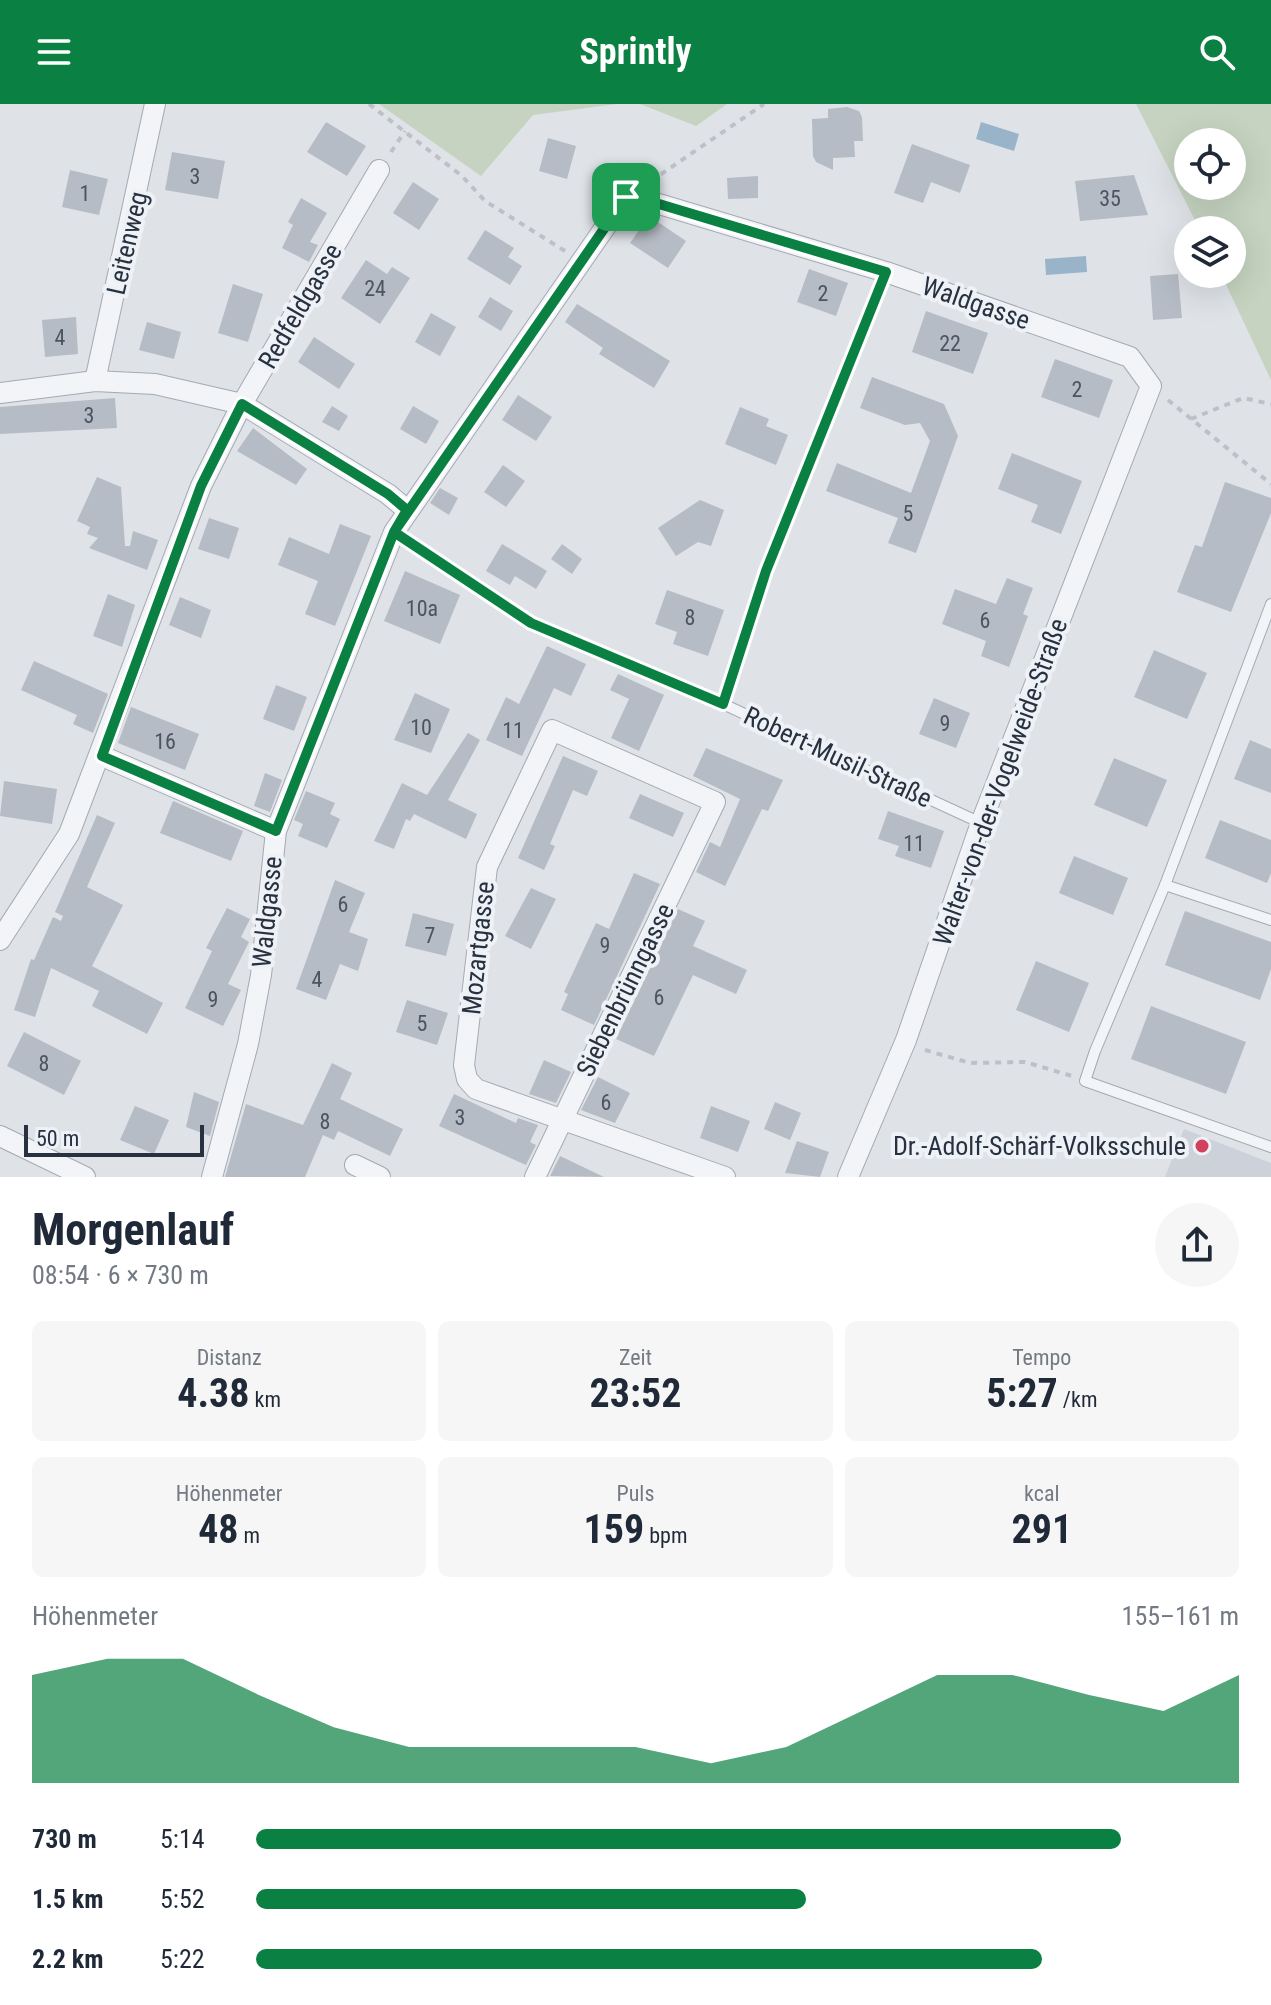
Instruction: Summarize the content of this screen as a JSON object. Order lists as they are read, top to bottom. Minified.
{"streets":{"street":["Leitenweg","Waldgasse","Redfeldgasse","Walter-von-der-Vogelweide-Straße","Mozartgasse","Siebenbrünngasse"],"lane":["Robert-Musil-Straße"]},"crossings":[["Waldgasse","Robert-Musil-Straße"],["Waldgasse","Walter-von-der-Vogelweide-Straße"],["Robert-Musil-Straße","Walter-von-der-Vogelweide-Straße"],["Mozartgasse","Siebenbrünngasse"]],"places":["Dr.-Adolf-Schärf-Volksschule"],"house_numbers":["3","1","35","24","2","4","22","2","3","5","10a","8","6","9","10","11","16","11","6","7","9","4","6","9","5","8","6","3","8"],"scale_bar":"50 m","page":{"header":"Sprintly","scale":"50 m","heading":["Morgenlauf","08:54 · 6 × 730 m"],"stats":[["Distanz","4.38 km"],["Zeit","23:52"],["Tempo","5:27 /km"],["Höhenmeter","48 m"],["Puls","159 bpm"],["kcal","291"]],"chart":["Höhenmeter","155–161 m"],"list":[{"name":"730 m","note":"5:14"},{"name":"1.5 km","note":"5:52"},{"name":"2.2 km","note":"5:22"}]}}
